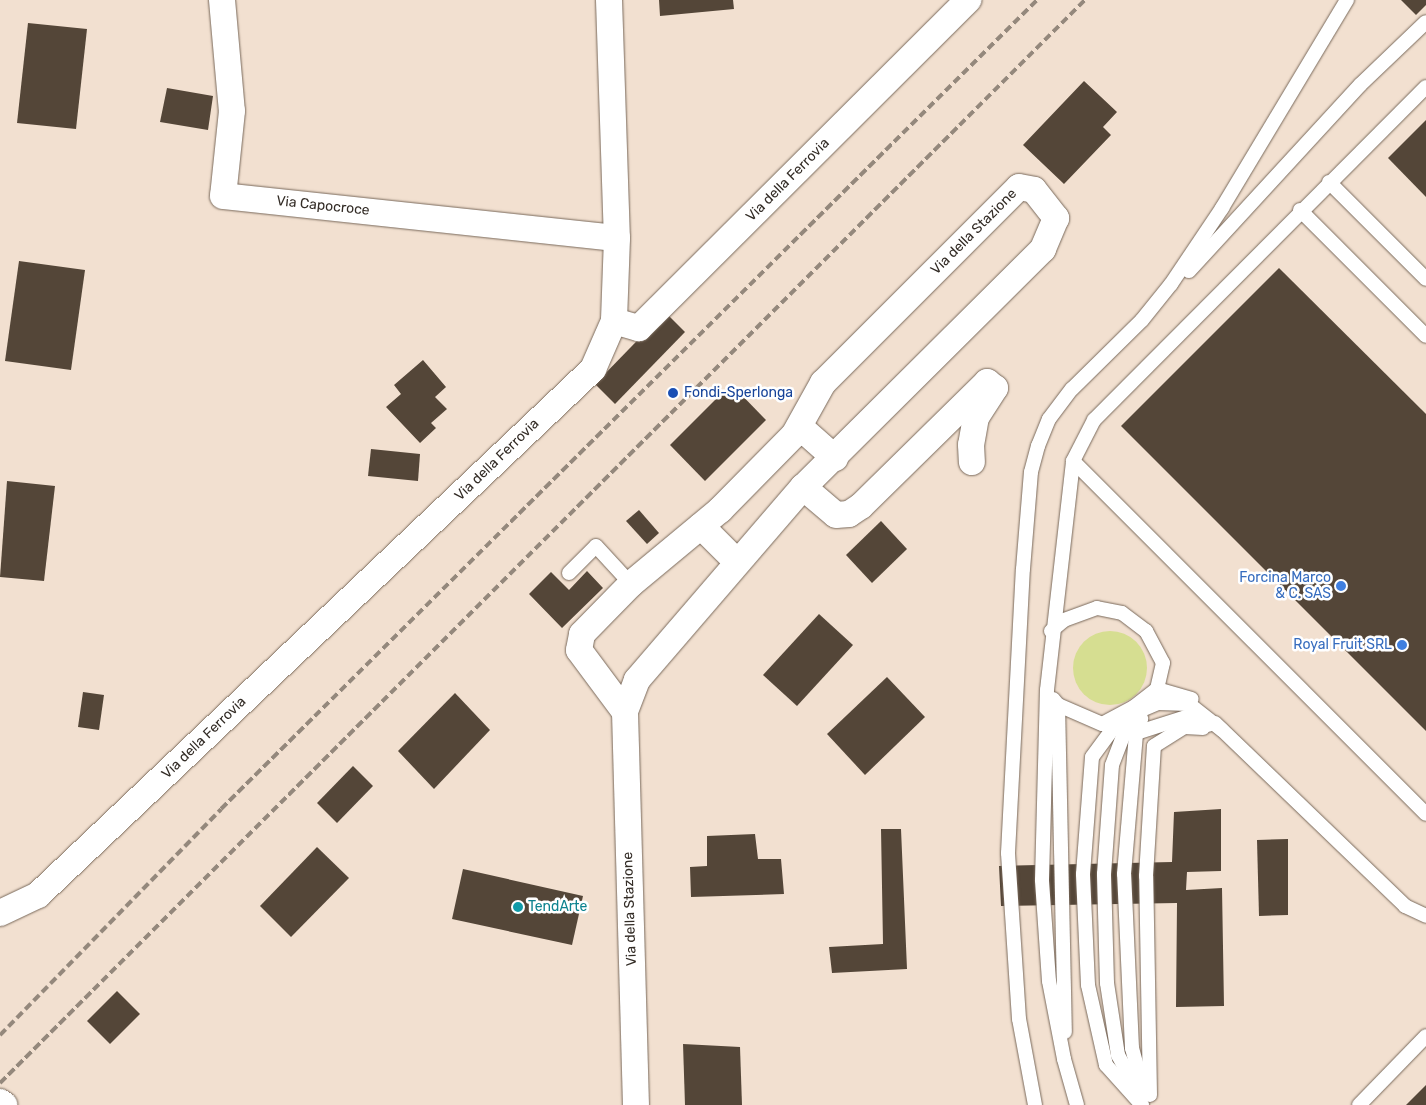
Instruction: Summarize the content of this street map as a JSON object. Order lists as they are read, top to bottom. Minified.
{"streets":{"street":["Via della Ferrovia","Via Capocroce","Via della Stazione"]},"places":["Fondi-Sperlonga","Forcina Marco & C. SAS","Royal Fruit SRL","TendArte"]}
